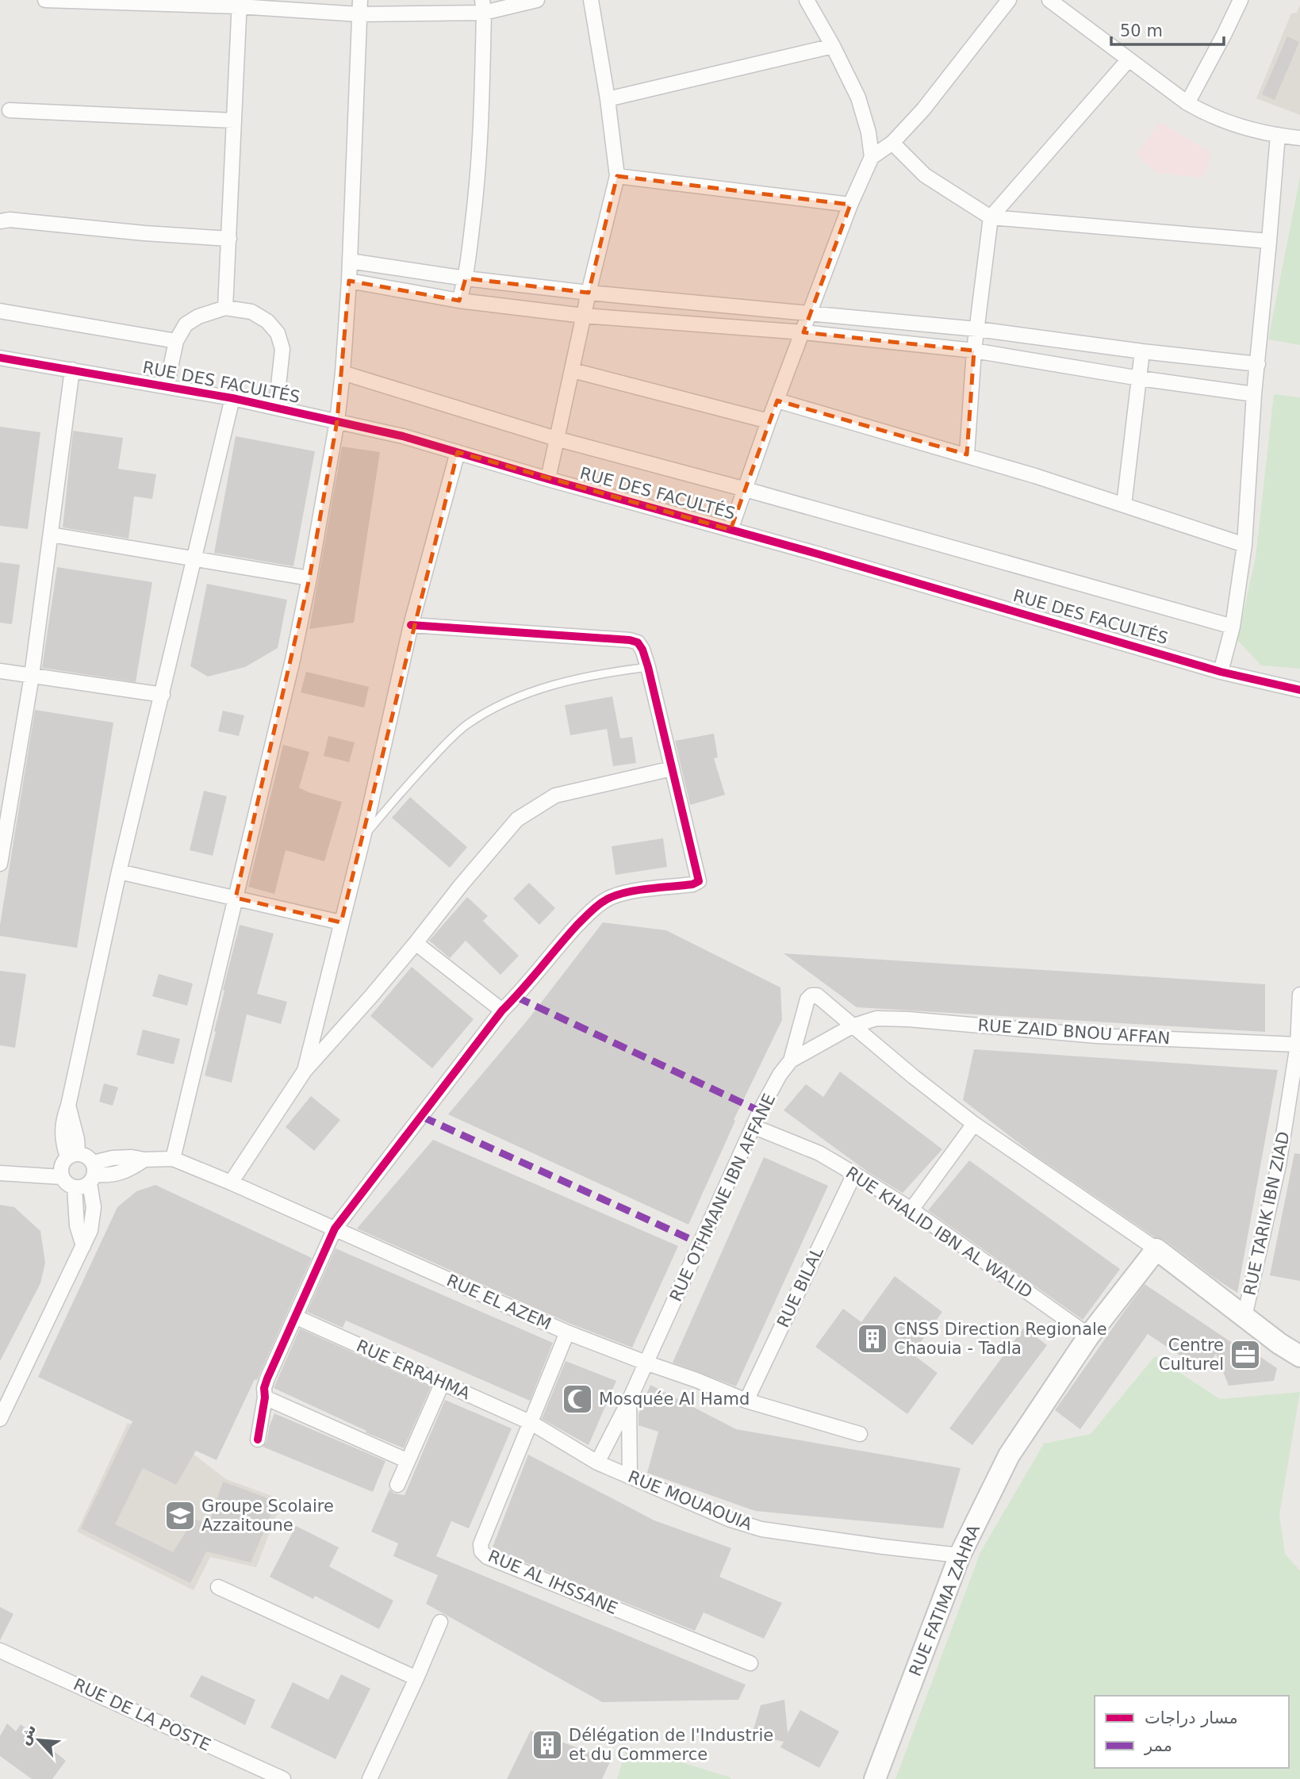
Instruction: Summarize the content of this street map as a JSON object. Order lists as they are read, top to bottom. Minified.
{"streets":{"street":["RUE DES FACULTÉS","RUE ZAID BNOU AFFAN","RUE OTHMANE IBN AFFANE","RUE TARIK IBN ZIAD","RUE KHALID IBN AL WALID","RUE BILAL","RUE EL AZEM","RUE ERRAHMA","RUE MOUAOUIA","RUE AL IHSSANE","RUE FATIMA ZAHRA","RUE DE LA POSTE"]},"crossings":[["RUE ZAID BNOU AFFAN","RUE OTHMANE IBN AFFANE"],["RUE ZAID BNOU AFFAN","RUE TARIK IBN ZIAD"],["RUE OTHMANE IBN AFFANE","RUE KHALID IBN AL WALID"],["RUE OTHMANE IBN AFFANE","RUE EL AZEM"],["RUE OTHMANE IBN AFFANE","RUE MOUAOUIA"],["RUE KHALID IBN AL WALID","RUE BILAL"],["RUE KHALID IBN AL WALID","RUE FATIMA ZAHRA"],["RUE BILAL","RUE EL AZEM"],["RUE EL AZEM","RUE AL IHSSANE"],["RUE ERRAHMA","RUE MOUAOUIA"],["RUE ERRAHMA","RUE AL IHSSANE"],["RUE MOUAOUIA","RUE AL IHSSANE"],["RUE MOUAOUIA","RUE FATIMA ZAHRA"]],"places":{"building":["CNSS Direction Regionale Chaouia - Tadla","Délégation de l'Industrie et du Commerce"],"office":["Centre Culturel"],"mosque":["Mosquée Al Hamd"],"school or university":["Groupe Scolaire Azzaitoune"]},"legend":["مسار دراجات","ممر"],"scale_bar":"50 m","north":"top left"}
